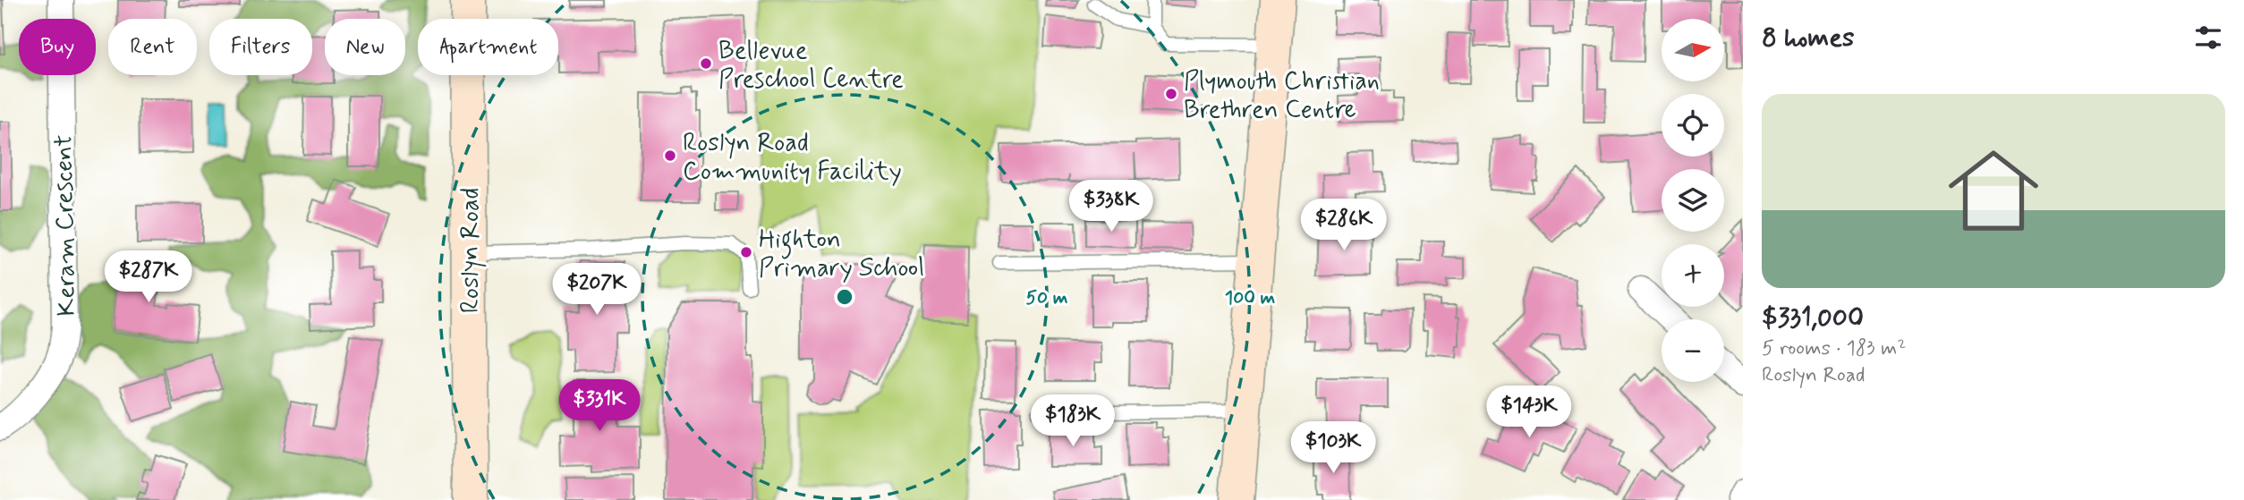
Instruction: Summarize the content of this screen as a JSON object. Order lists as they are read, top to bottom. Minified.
{"streets":{"main road":["Roslyn Road"],"street":["Keram Crescent"]},"places":["Bellevue Preschool Centre","Plymouth Christian Brethren Centre","Roslyn Road Community Facility","Highton Primary School"],"north":"right","page":{"heading":"8 homes","map_buttons":["+","−"],"chip":["Buy","Rent","Filters","New","Apartment"],"list":[{"name":"$331,000","note":"5 rooms · 183 m² · Roslyn Road"}],"price":["$338K","$286K","$287K","$207K","$331K","$143K","$183K","$103K"]},"rings":["50 m","100 m"]}
